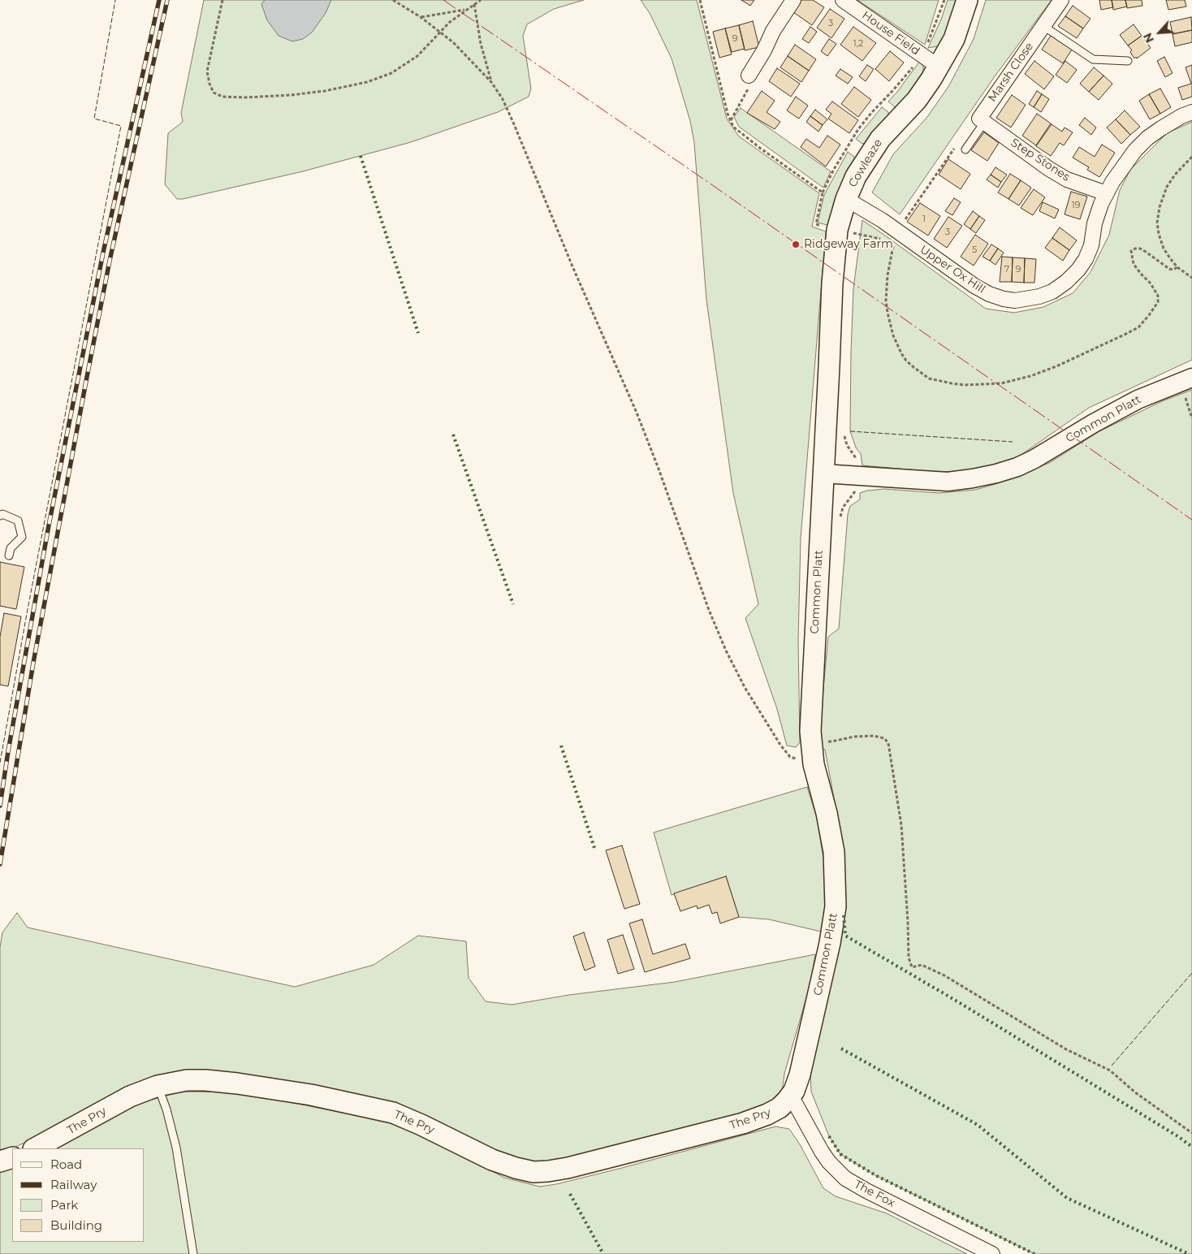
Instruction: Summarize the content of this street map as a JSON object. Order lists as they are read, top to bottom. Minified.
{"streets":{"main road":["Cowleaze","Common Platt","The Pry"],"street":["House Field","Marsh Close","Step Stones","Upper Ox Hill","The Fox"]},"crossings":[["House Field","Cowleaze"],["Marsh Close","Step Stones"],["Step Stones","Upper Ox Hill"],["Cowleaze","Upper Ox Hill"],["Cowleaze","Common Platt"],["Common Platt","The Pry"],["Common Platt","The Fox"],["The Pry","The Fox"]],"places":["Ridgeway Farm"],"house_numbers":["3","9","1,2","19","1","3","5","7","9"],"legend":["Road","Railway","Park","Building"],"north":"bottom left"}
